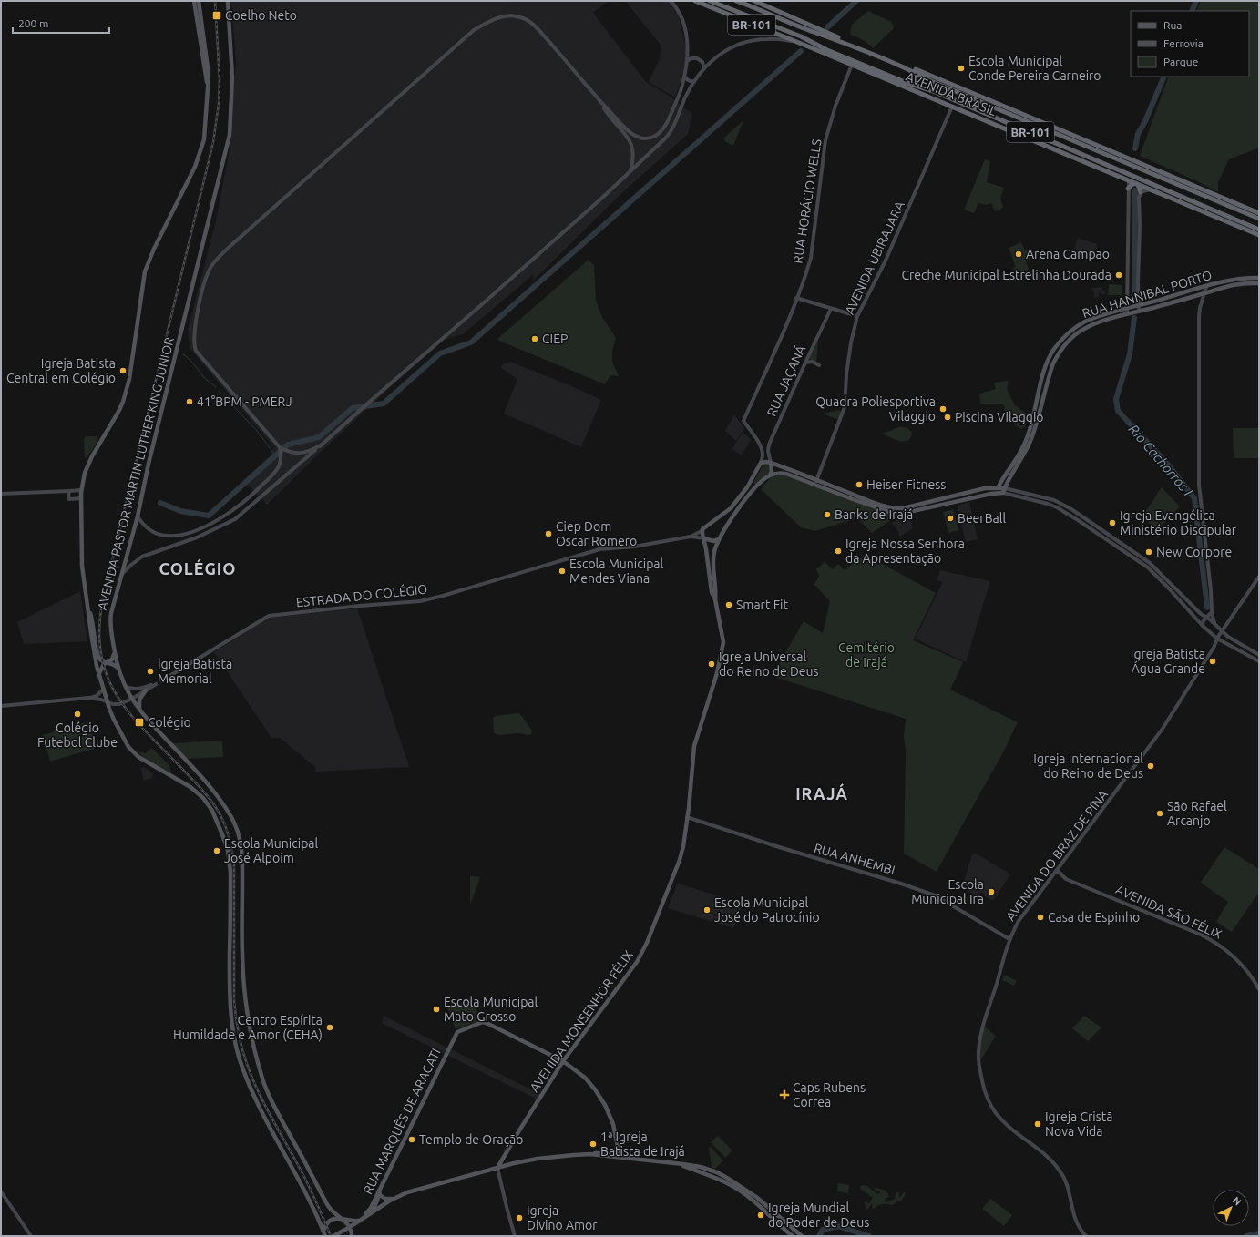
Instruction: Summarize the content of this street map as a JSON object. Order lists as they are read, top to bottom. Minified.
{"streets":{"highway":["BR-101","AVENIDA BRASIL"],"main road":["RUA HANNIBAL PORTO","AVENIDA PASTOR MARTIN LUTHER KING JUNIOR","AVENIDA MONSENHOR FÉLIX","RUA MARQUÊS DE ARACATI"],"street":["RUA HORÁCIO WELLS","AVENIDA UBIRAJARA","RUA JAÇANÃ","ESTRADA DO COLÉGIO","AVENIDA DO BRAZ DE PINA","RUA ANHEMBI","AVENIDA SÃO FÉLIX"]},"crossings":[["AVENIDA BRASIL","RUA HORÁCIO WELLS"],["AVENIDA BRASIL","AVENIDA UBIRAJARA"],["AVENIDA PASTOR MARTIN LUTHER KING JUNIOR","ESTRADA DO COLÉGIO"],["ESTRADA DO COLÉGIO","AVENIDA MONSENHOR FÉLIX"],["AVENIDA DO BRAZ DE PINA","RUA ANHEMBI"],["AVENIDA DO BRAZ DE PINA","AVENIDA SÃO FÉLIX"],["RUA ANHEMBI","AVENIDA MONSENHOR FÉLIX"]],"districts":["COLÉGIO","IRAJÁ"],"water":["Rio Cachorros I"],"parks":["Cemitério de Irajá"],"places":{"transit":["Coelho Neto","Colégio"],"other":["Escola Municipal Conde Pereira Carneiro","Arena Campão","Creche Municipal Estrelinha Dourada","CIEP","Igreja Batista Central em Colégio","41°BPM - PMERJ","Quadra Poliesportiva Vilaggio","Piscina Vilaggio","Heiser Fitness","Banks de Irajá","BeerBall","Igreja Evangélica Ministério Discipular","Ciep Dom Oscar Romero","Igreja Nossa Senhora da Apresentação","New Corpore","Escola Municipal Mendes Viana","Smart Fit","Igreja Batista Água Grande","Igreja Universal do Reino de Deus","Igreja Batista Memorial","Colégio Futebol Clube","Igreja Internacional do Reino de Deus","São Rafael Arcanjo","Escola Municipal José Alpoim","Escola Municipal Irã","Escola Municipal José do Patrocínio","Casa de Espinho","Escola Municipal Mato Grosso","Centro Espírita Humildade e Amor (CEHA)","Igreja Cristã Nova Vida","Templo de Oração","1ª Igreja Batista de Irajá","Igreja Mundial do Poder de Deus","Igreja Divino Amor"],"health":["Caps Rubens Correa"]},"legend":["Rua","Ferrovia","Parque"],"scale_bar":"200 m","north":"top right"}
